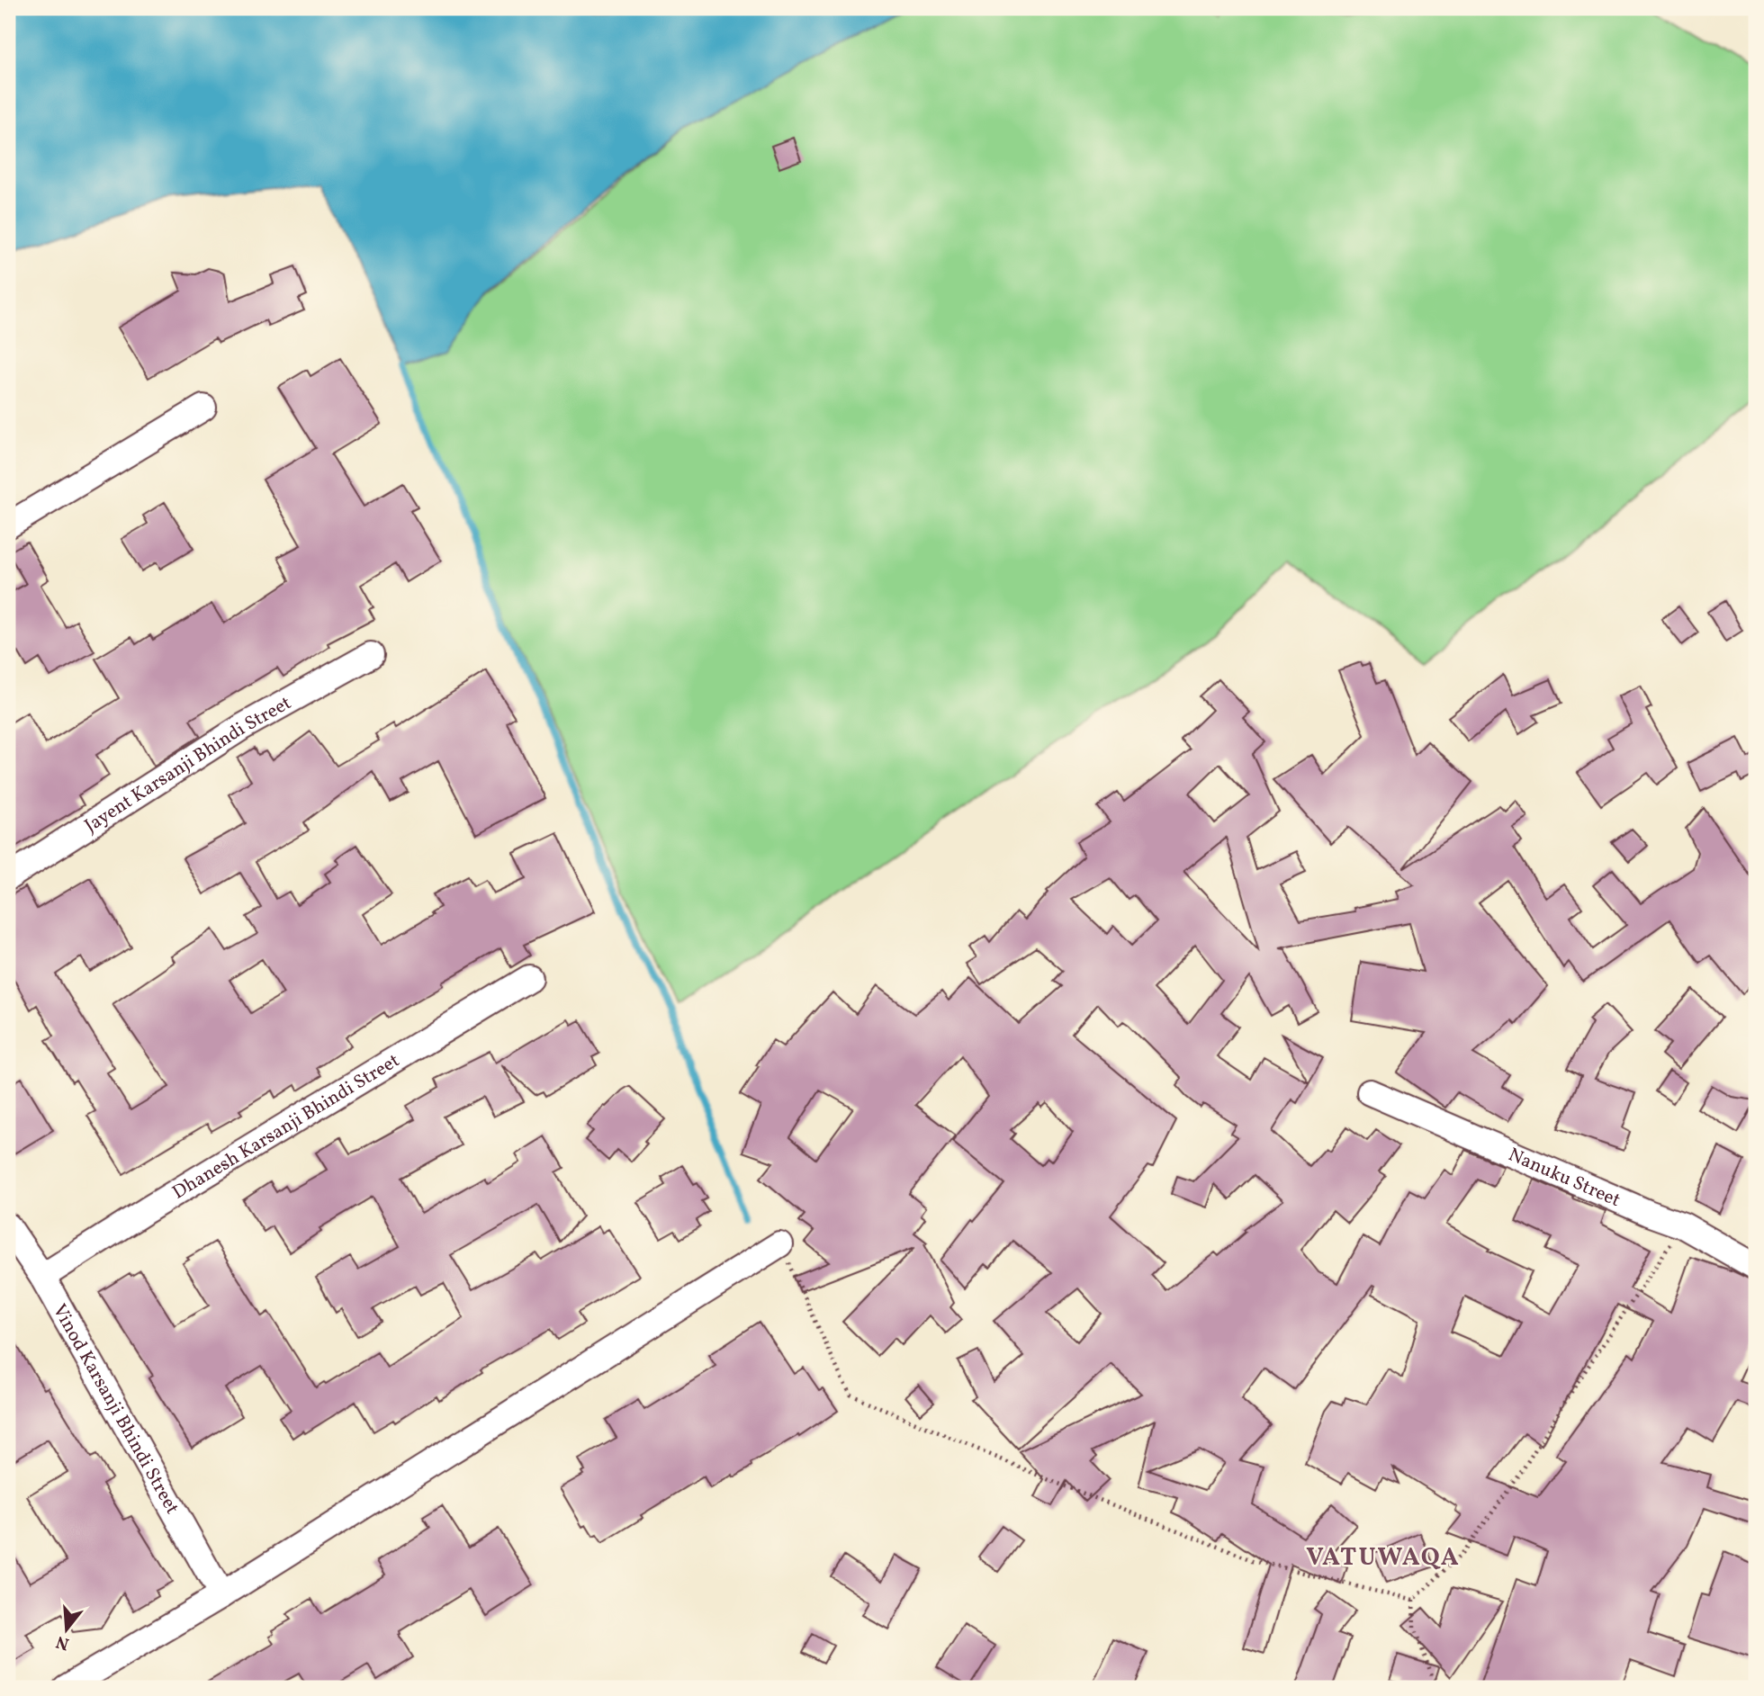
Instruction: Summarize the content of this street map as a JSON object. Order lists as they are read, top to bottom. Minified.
{"streets":{"street":["Jayent Karsanji Bhindi Street","Dhanesh Karsanji Bhindi Street","Nanuku Street","Vinod Karsanji Bhindi Street"]},"crossings":[["Dhanesh Karsanji Bhindi Street","Vinod Karsanji Bhindi Street"]],"districts":["VATUWAQA"],"north":"bottom"}
